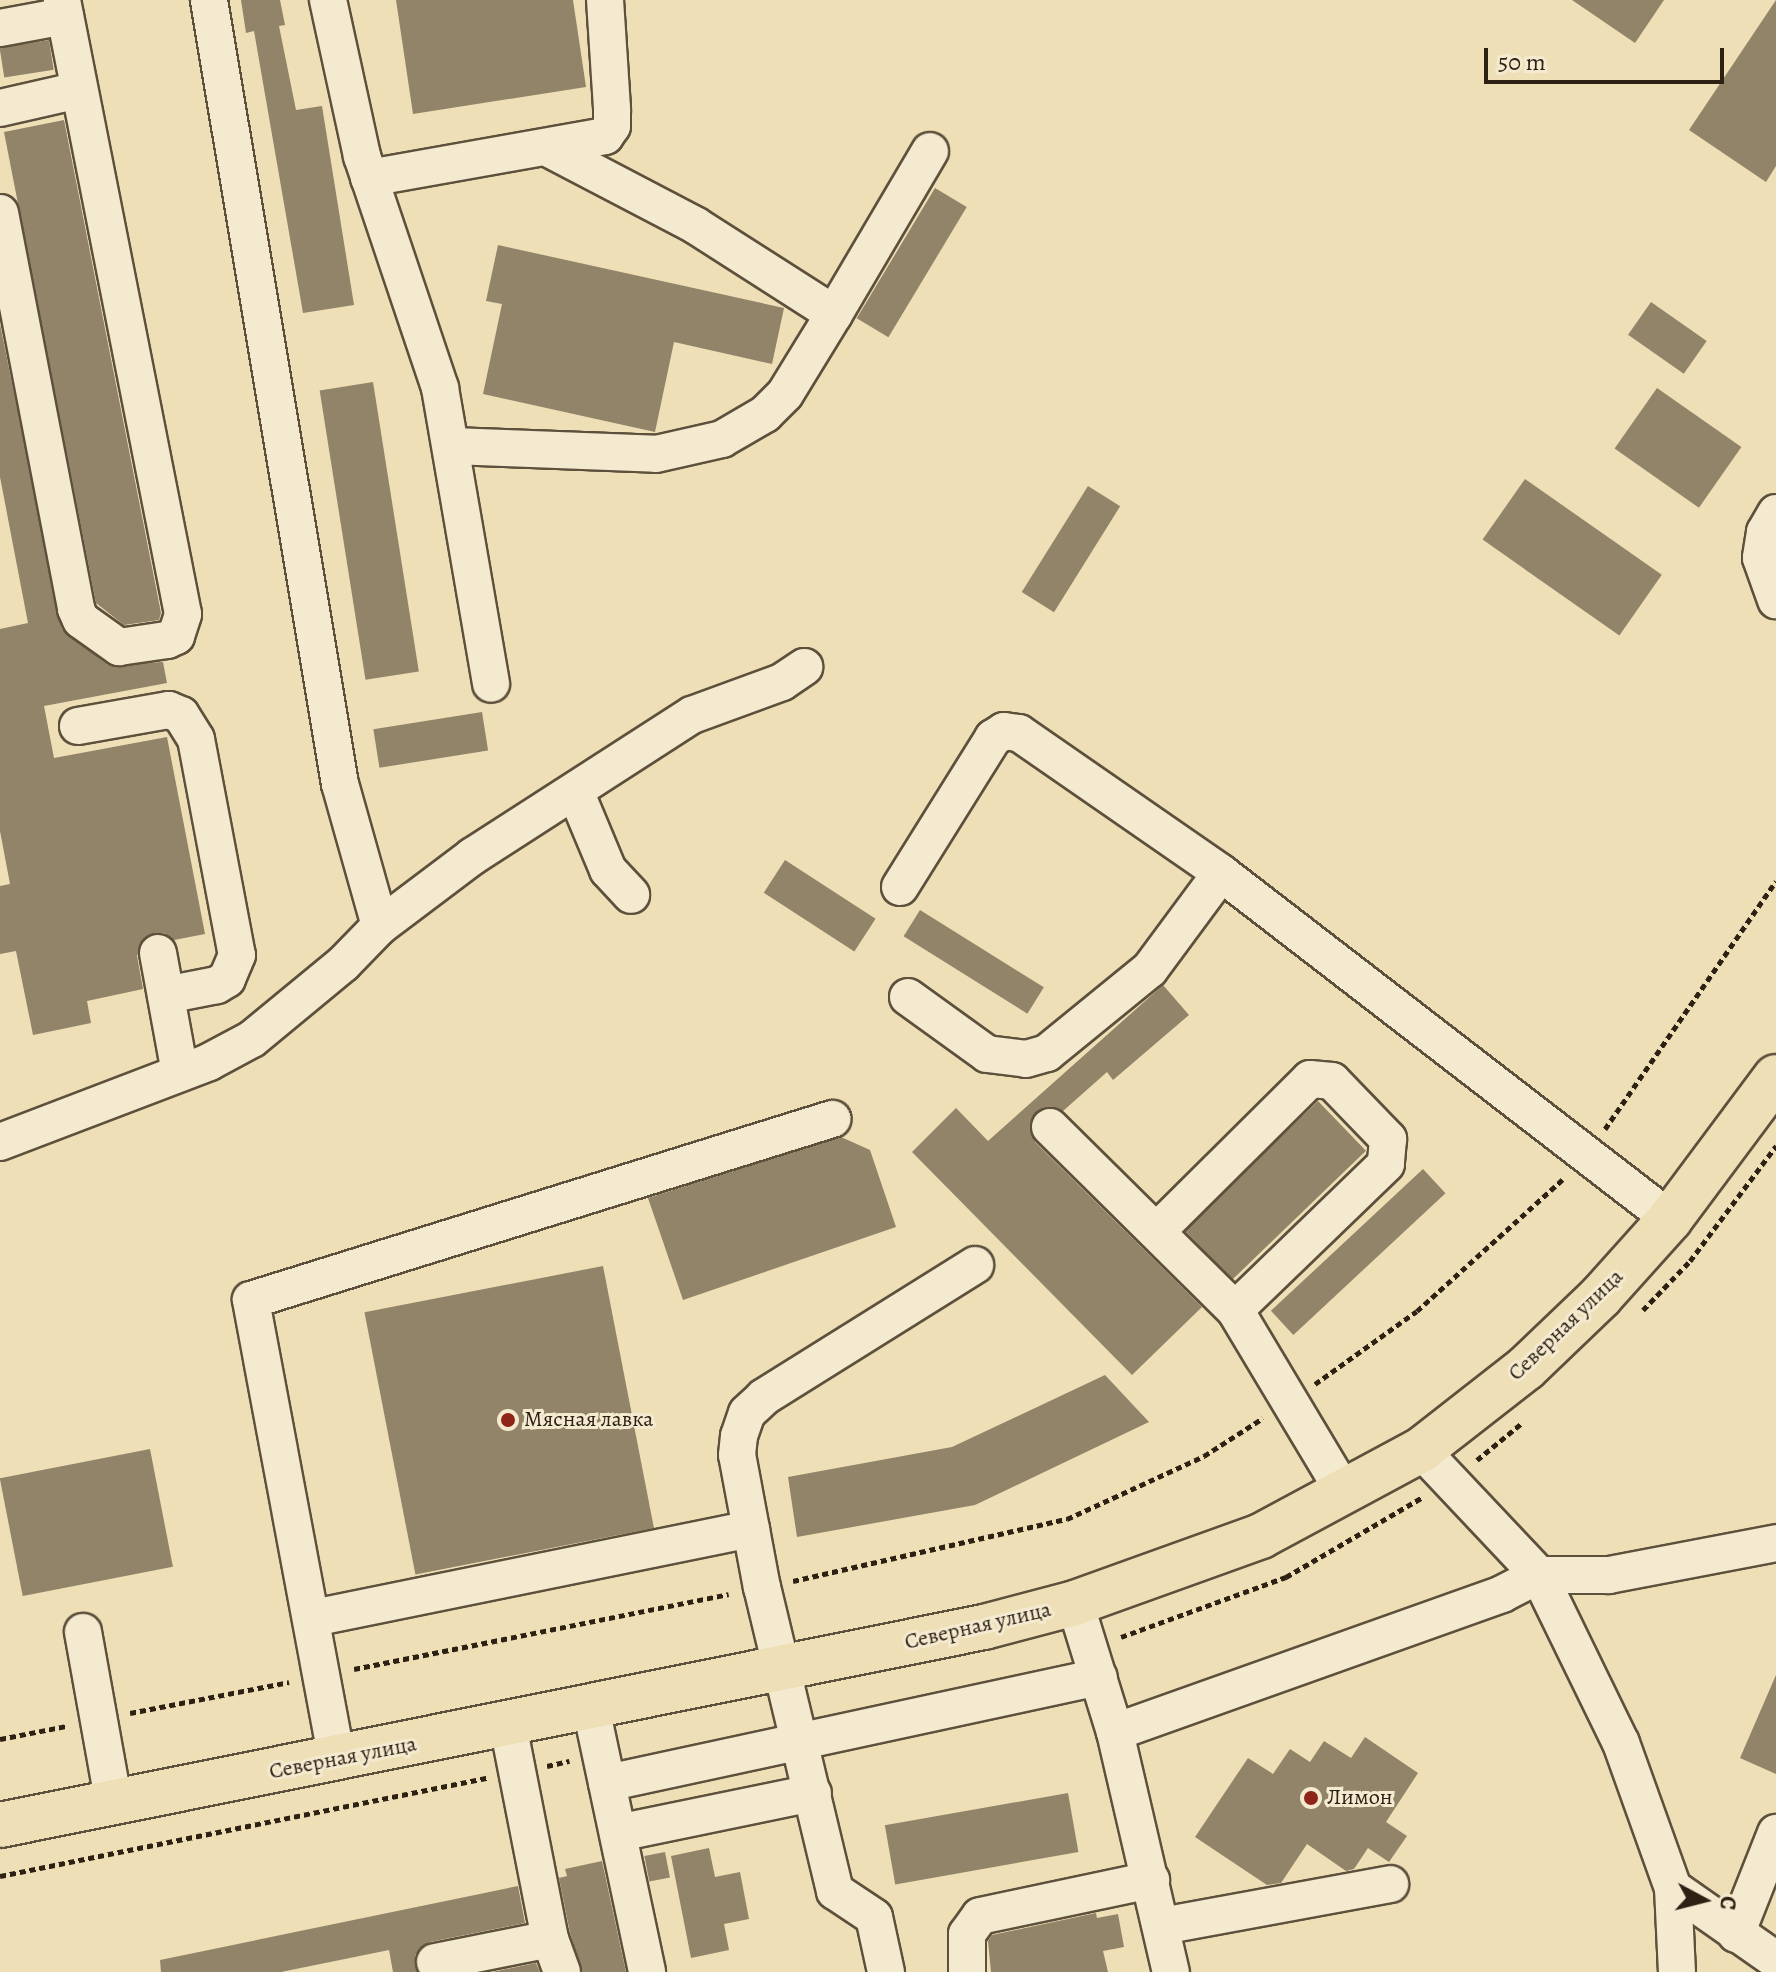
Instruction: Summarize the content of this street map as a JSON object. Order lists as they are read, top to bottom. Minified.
{"streets":{"main road":["Северная улица"]},"places":["Мясная лавка","Лимон"],"scale_bar":"50 m","north":"right"}
